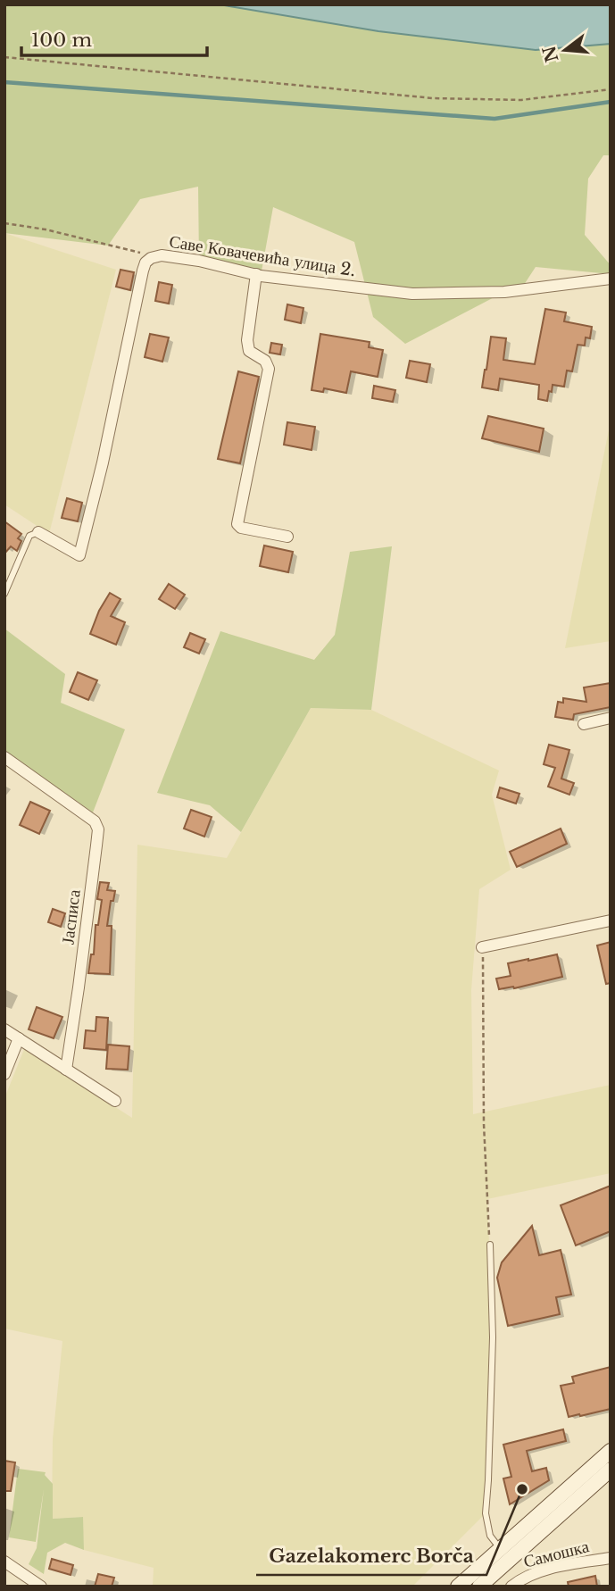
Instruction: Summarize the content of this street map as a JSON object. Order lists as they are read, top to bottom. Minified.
{"streets":{"street":["Саве Ковачевића улица 2.","Јасписа","Самошка"]},"places":["Gazelakomerc Borča"],"scale_bar":"100 m","north":"left"}
